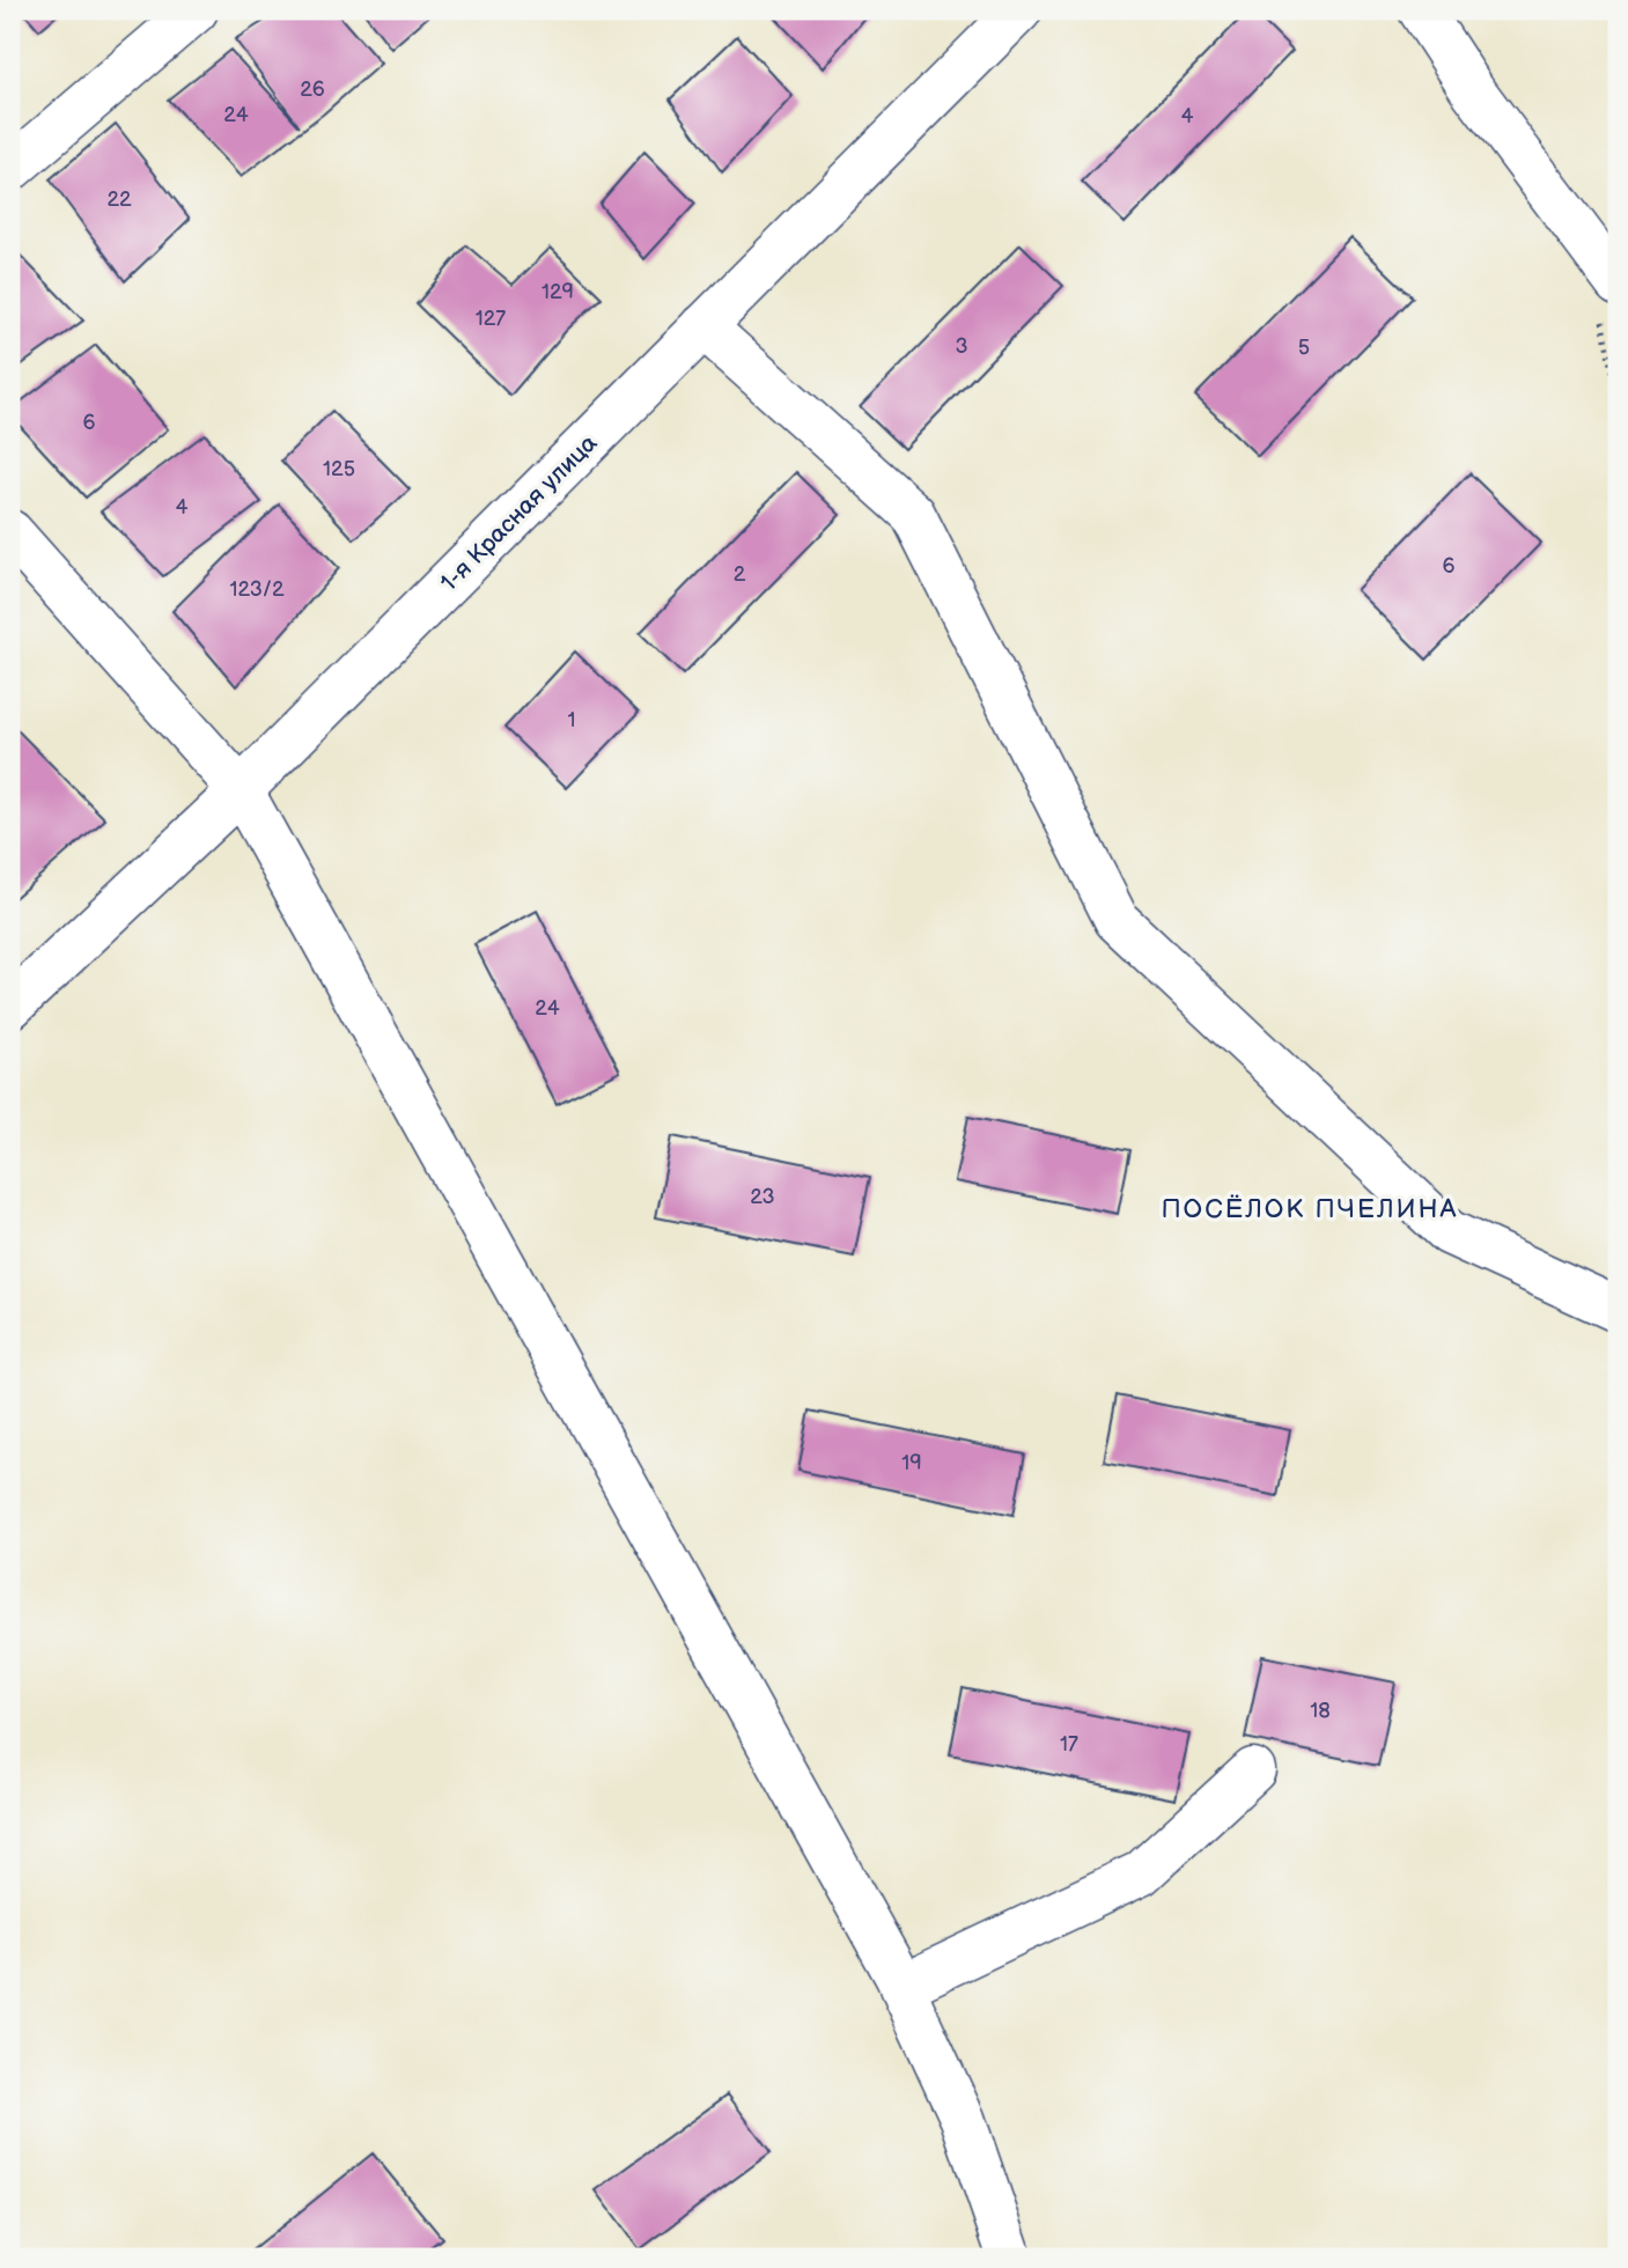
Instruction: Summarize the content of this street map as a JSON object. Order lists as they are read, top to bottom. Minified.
{"streets":{"street":["1-я Красная улица"]},"districts":["ПОСЁЛОК ПЧЕЛИНА"],"house_numbers":["26","24","4","22","129","127","3","5","6","125","4","6","2","123/2","1","24","23","19","18","17"]}
